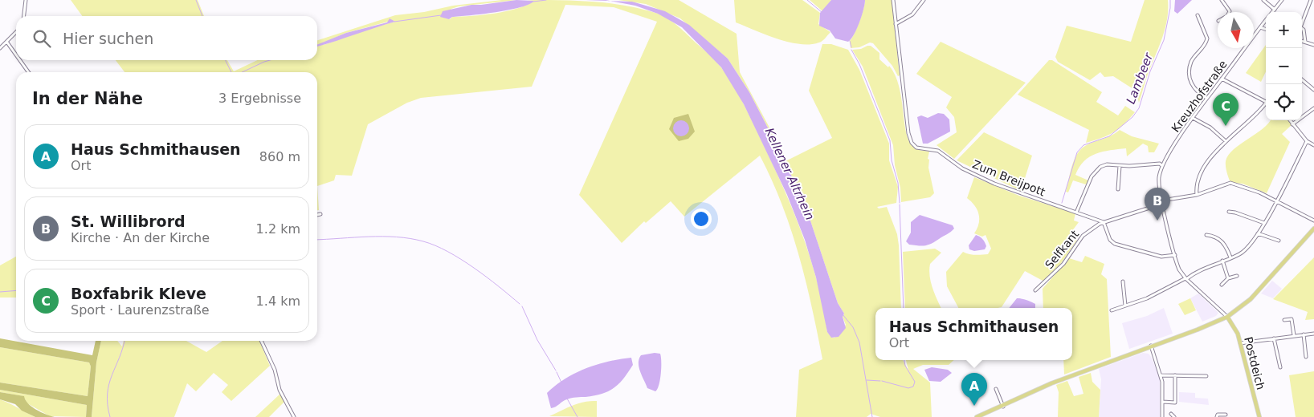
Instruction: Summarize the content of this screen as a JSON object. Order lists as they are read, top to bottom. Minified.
{"streets":{"main road":["Postdeich"],"street":["Kreuzhofstraße","Zum Breijpott","Selfkant"]},"crossings":[["Kreuzhofstraße","Selfkant"],["Zum Breijpott","Selfkant"]],"water":["Lambeer","Kellener Altrhein"],"north":"bottom","page":{"map_buttons":["+","−"],"search":"Hier suchen","heading":["In der Nähe","3 Ergebnisse"],"pins":["C","B","A"],"list":[{"mark":"A","name":"Haus Schmithausen","note":"Ort","value":"860 m"},{"mark":"B","name":"St. Willibrord","note":"Kirche · An der Kirche","value":"1.2 km"},{"mark":"C","name":"Boxfabrik Kleve","note":"Sport · Laurenzstraße","value":"1.4 km"}],"popup":["Haus Schmithausen","Ort"]}}
